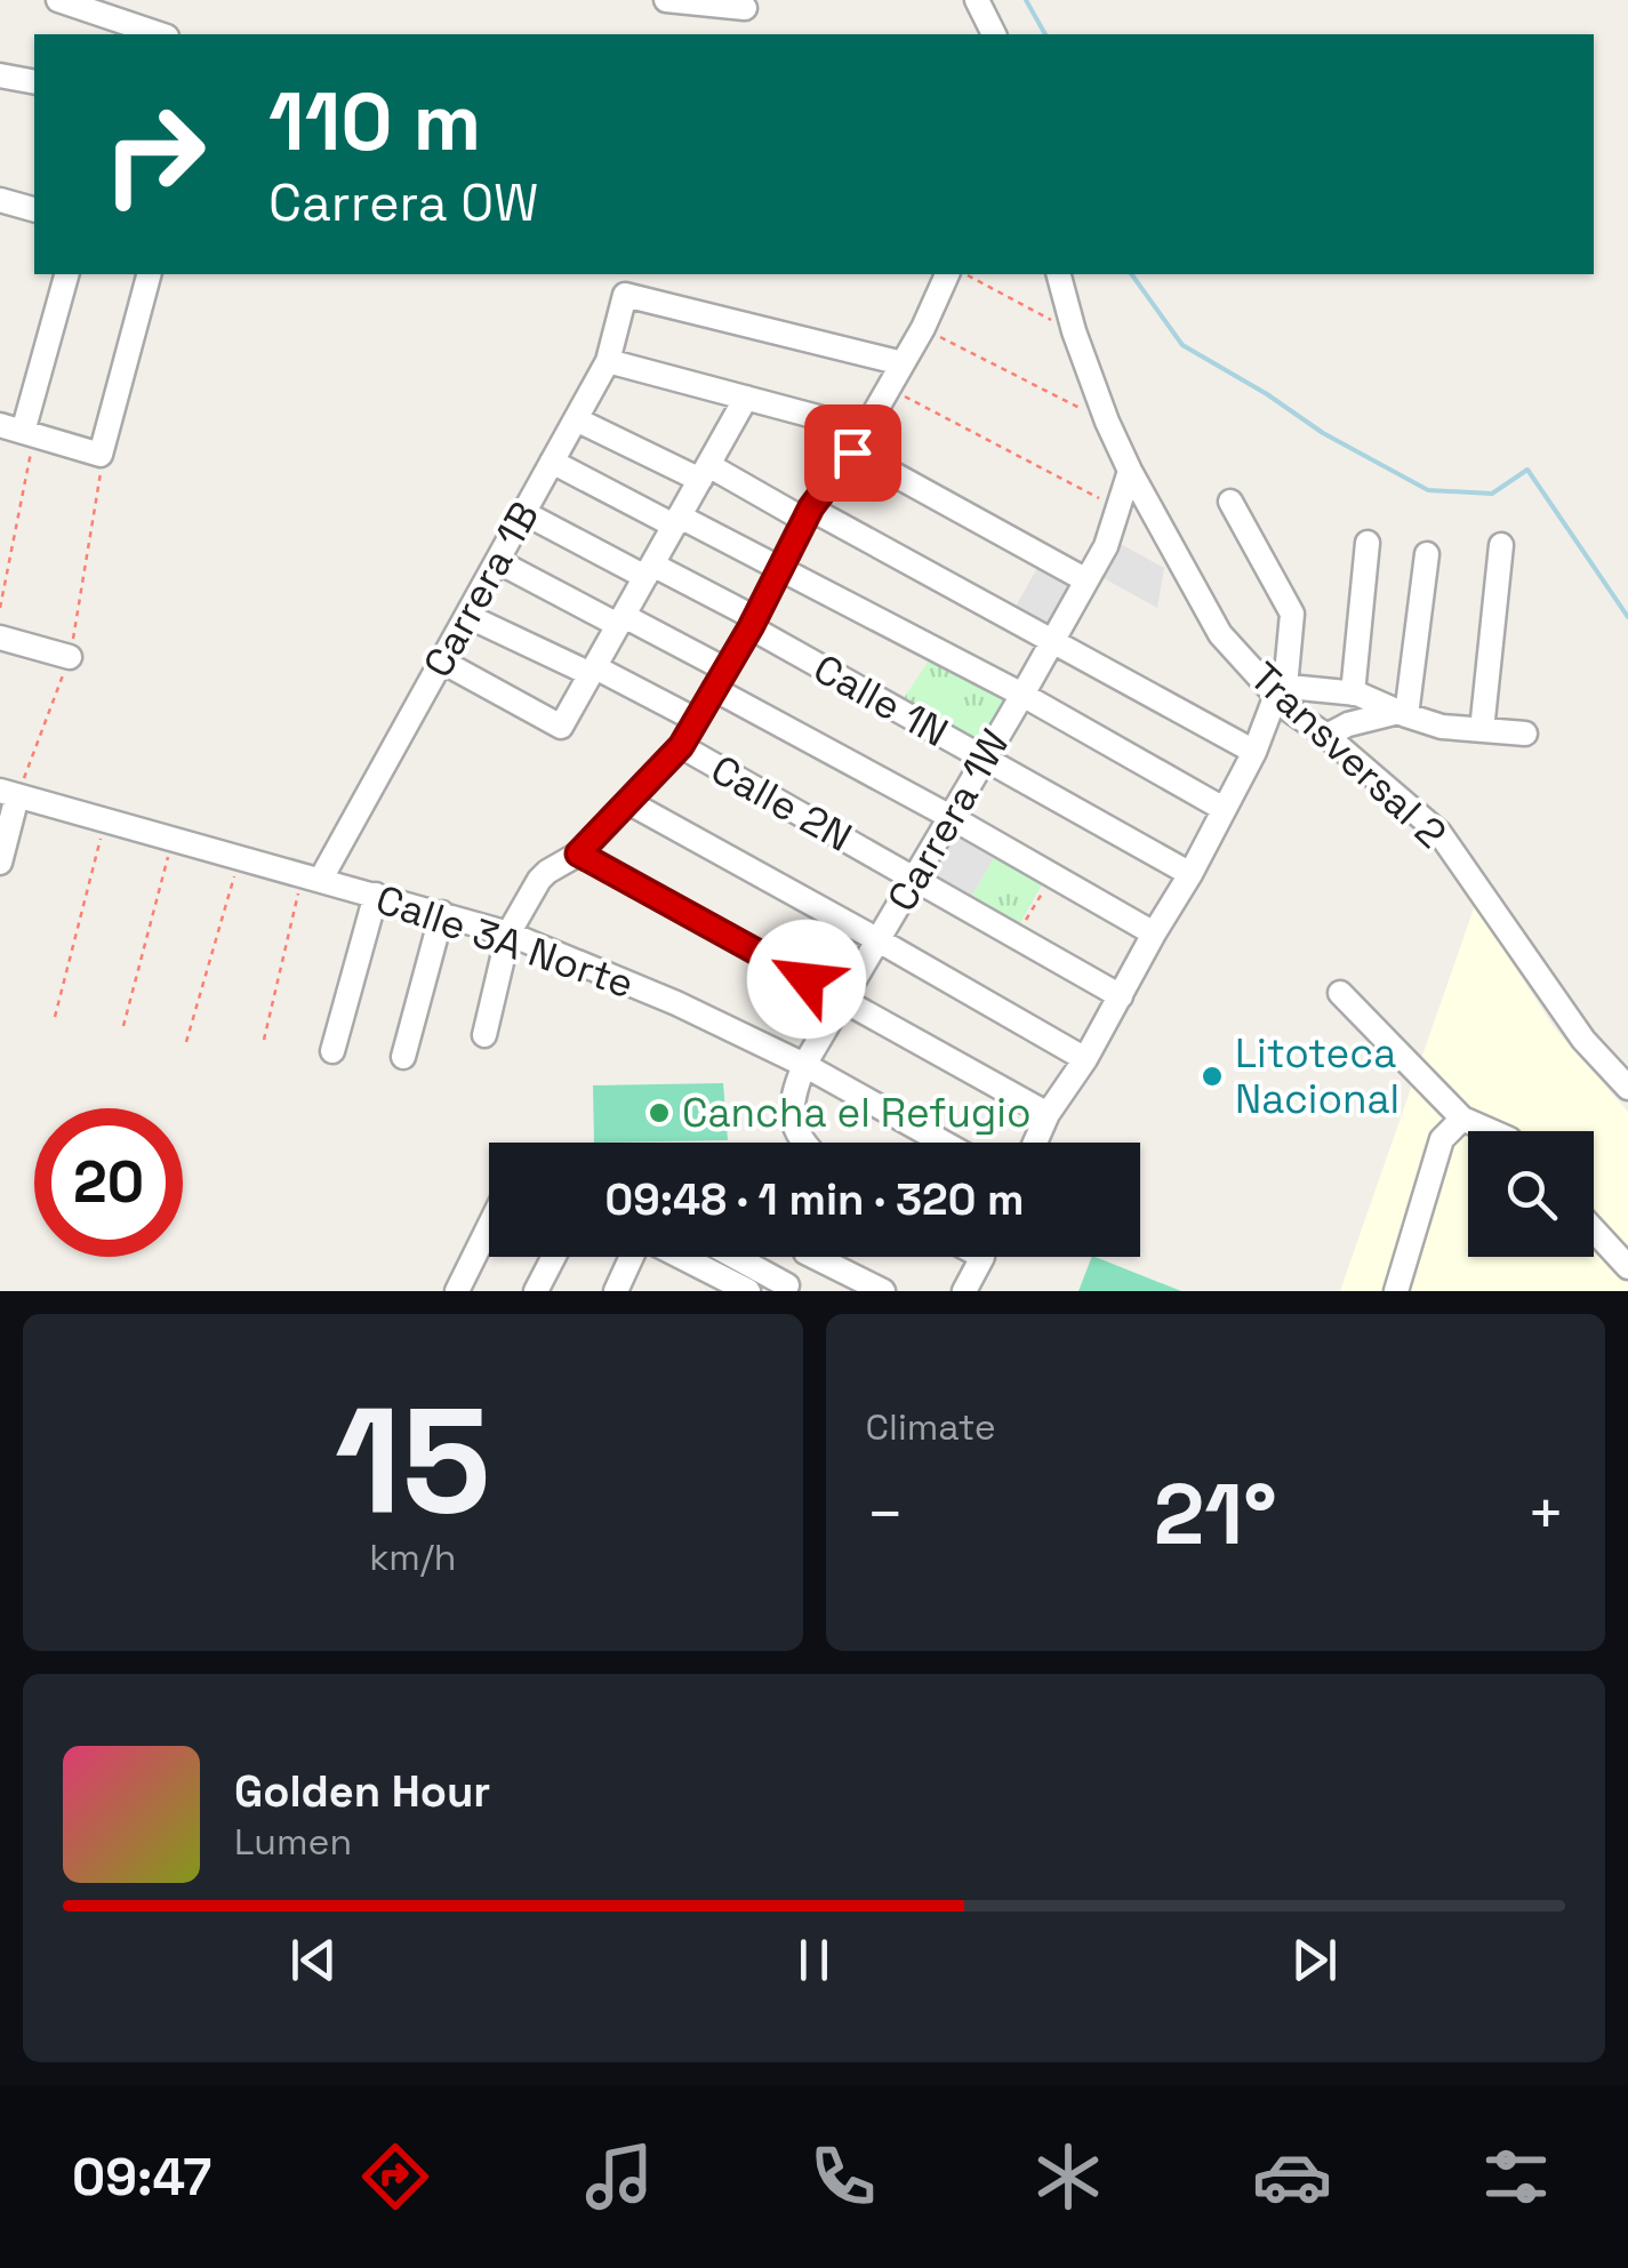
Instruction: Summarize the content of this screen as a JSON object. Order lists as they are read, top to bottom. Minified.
{"streets":{"street":["Carrera 1B","Calle 1N","Transversal 2","Calle 2N","Carrera 1W","Calle 3A Norte"]},"crossings":[["Carrera 1B","Calle 1N"],["Carrera 1B","Calle 3A Norte"],["Calle 1N","Carrera 1W"],["Transversal 2","Carrera 1W"],["Calle 2N","Carrera 1W"],["Carrera 1W","Calle 3A Norte"]],"places":["Litoteca Nacional","Cancha el Refugio"],"page":{"turn":["110 m","Carrera 0W"],"limit":"20","trip":"09:48 · 1 min · 320 m","tile":[["15","km/h"],"Climate"],"heat":["−","21°","+"],"song":["Golden Hour","Lumen"],"tabs":"09:47"}}
